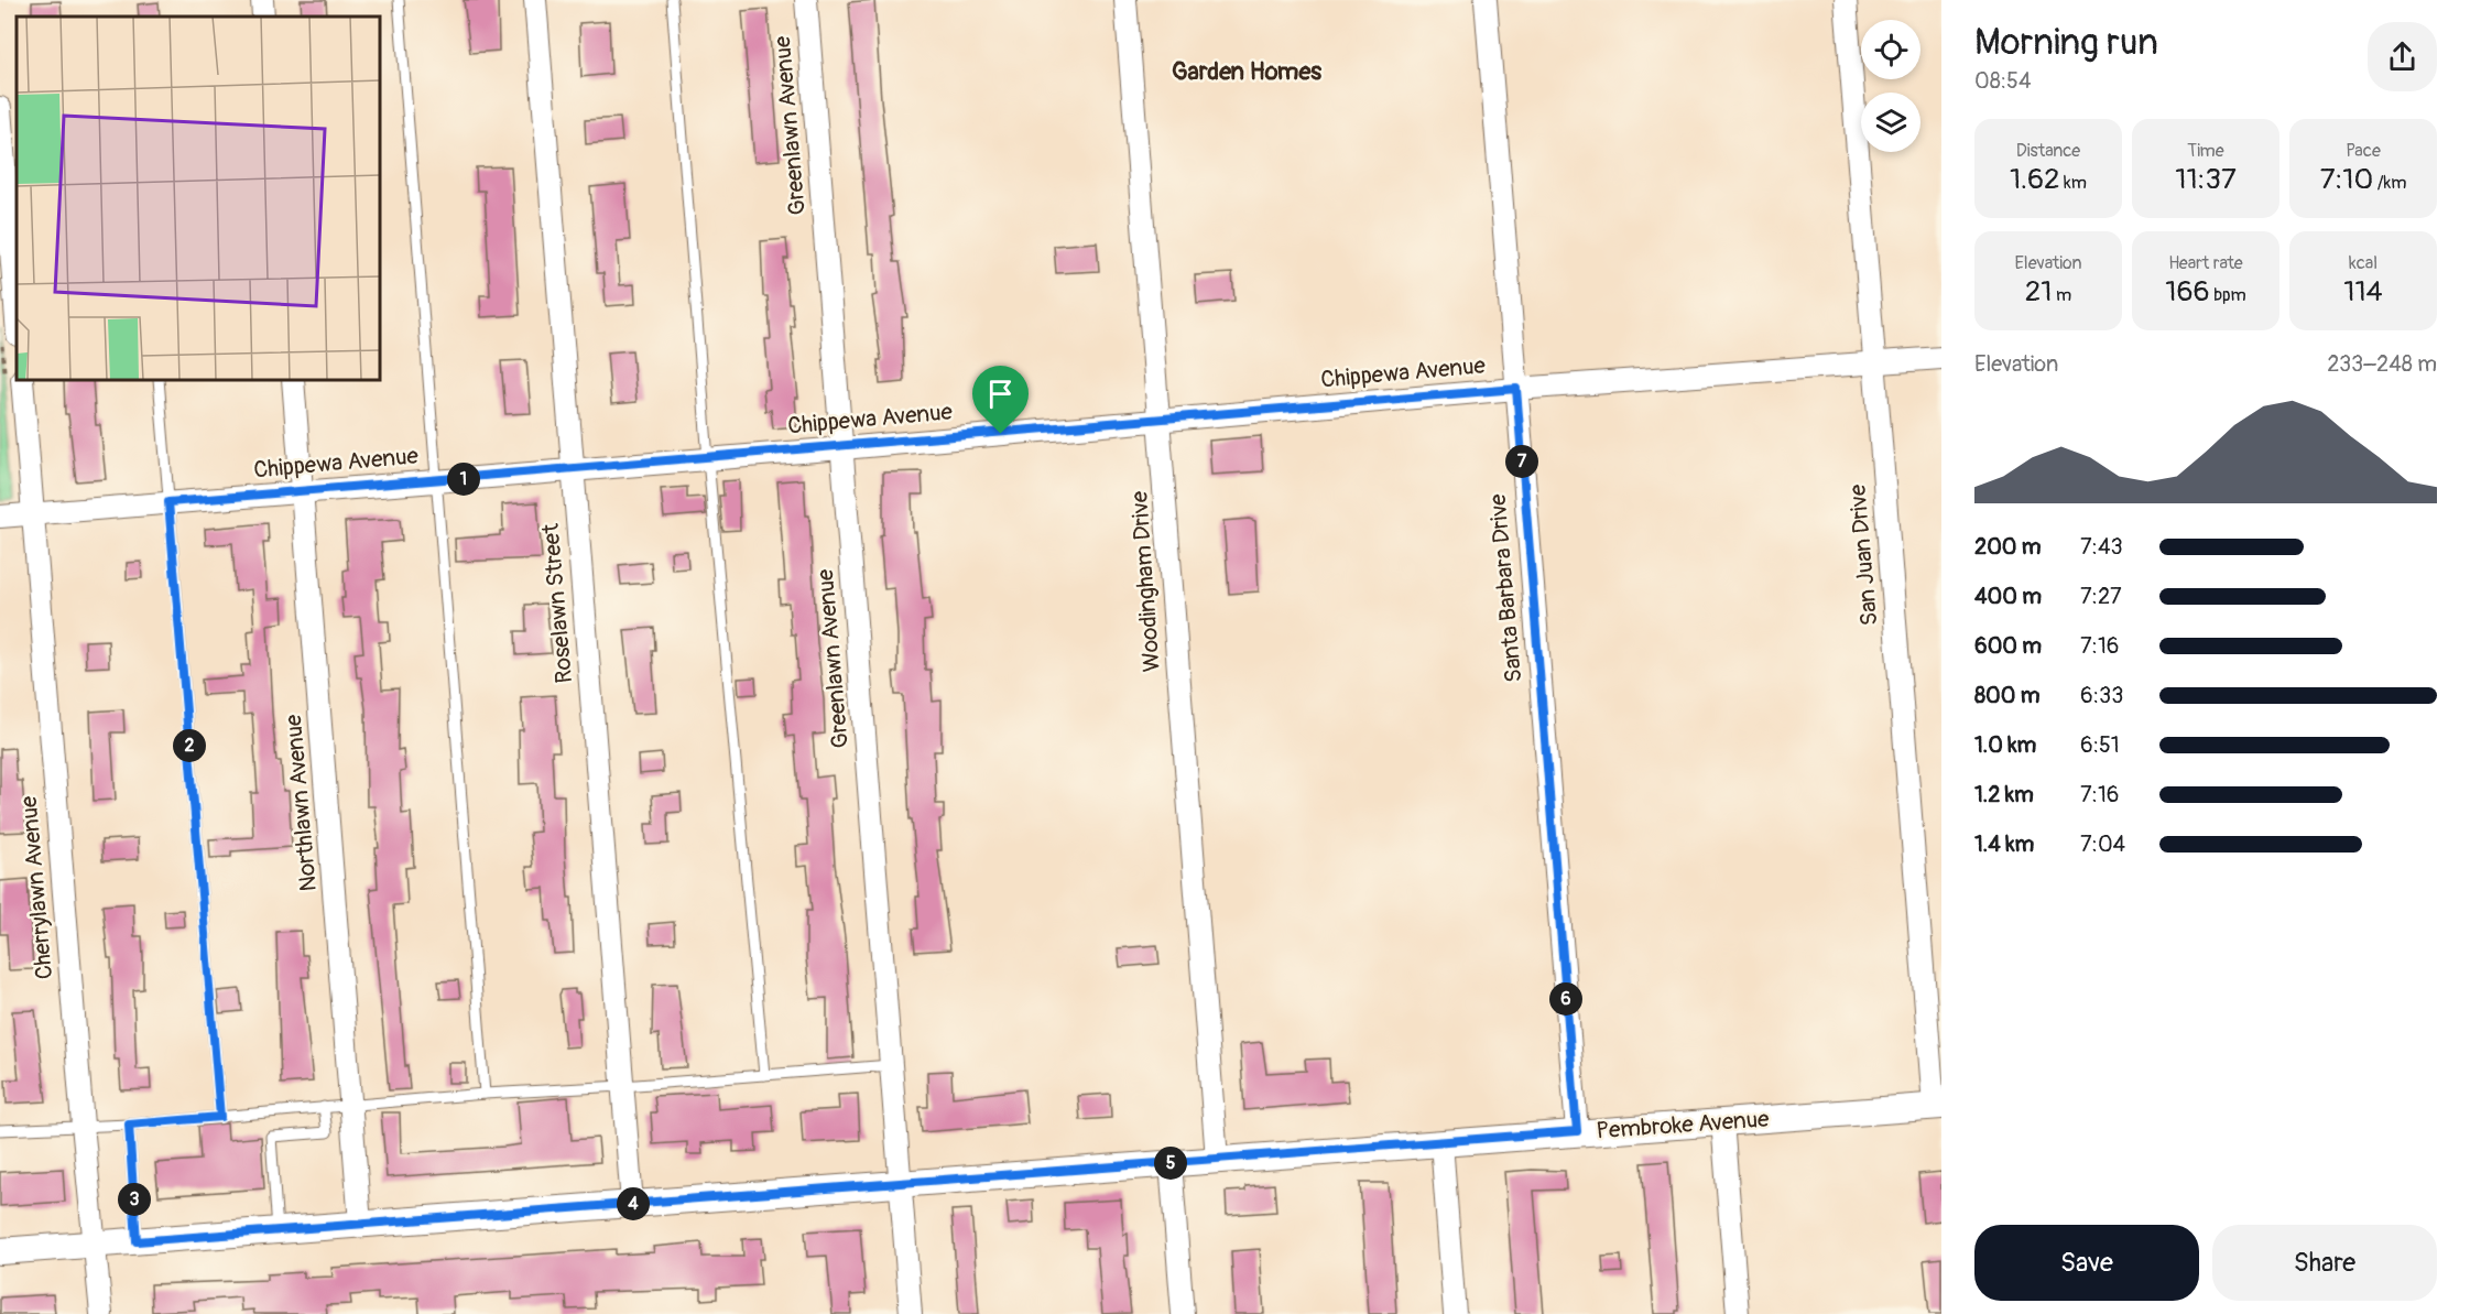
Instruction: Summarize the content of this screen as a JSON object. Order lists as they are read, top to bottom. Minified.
{"streets":{"street":["Greenlawn Avenue","Chippewa Avenue","San Juan Drive","Woodingham Drive","Santa Barbara Drive","Roselawn Street","Northlawn Avenue","Cherrylawn Avenue","Pembroke Avenue"]},"crossings":[["Greenlawn Avenue","Chippewa Avenue"],["Greenlawn Avenue","Pembroke Avenue"],["Chippewa Avenue","San Juan Drive"],["Chippewa Avenue","Woodingham Drive"],["Chippewa Avenue","Santa Barbara Drive"],["Chippewa Avenue","Roselawn Street"],["Chippewa Avenue","Northlawn Avenue"],["Chippewa Avenue","Cherrylawn Avenue"],["San Juan Drive","Pembroke Avenue"],["Woodingham Drive","Pembroke Avenue"],["Santa Barbara Drive","Pembroke Avenue"],["Roselawn Street","Pembroke Avenue"],["Northlawn Avenue","Pembroke Avenue"],["Cherrylawn Avenue","Pembroke Avenue"]],"districts":["Garden Homes"],"page":{"heading":["Morning run","08:54"],"stats":[["Distance","1.62 km"],["Time","11:37"],["Pace","7:10 /km"],["Elevation","21 m"],["Heart rate","166 bpm"],["kcal","114"]],"chart":["Elevation","233–248 m"],"pins":["7","1","2","6","5","3","4"],"list":[{"name":"200 m","note":"7:43"},{"name":"400 m","note":"7:27"},{"name":"600 m","note":"7:16"},{"name":"800 m","note":"6:33"},{"name":"1.0 km","note":"6:51"},{"name":"1.2 km","note":"7:16"},{"name":"1.4 km","note":"7:04"}],"buttons":["Save","Share"]}}
